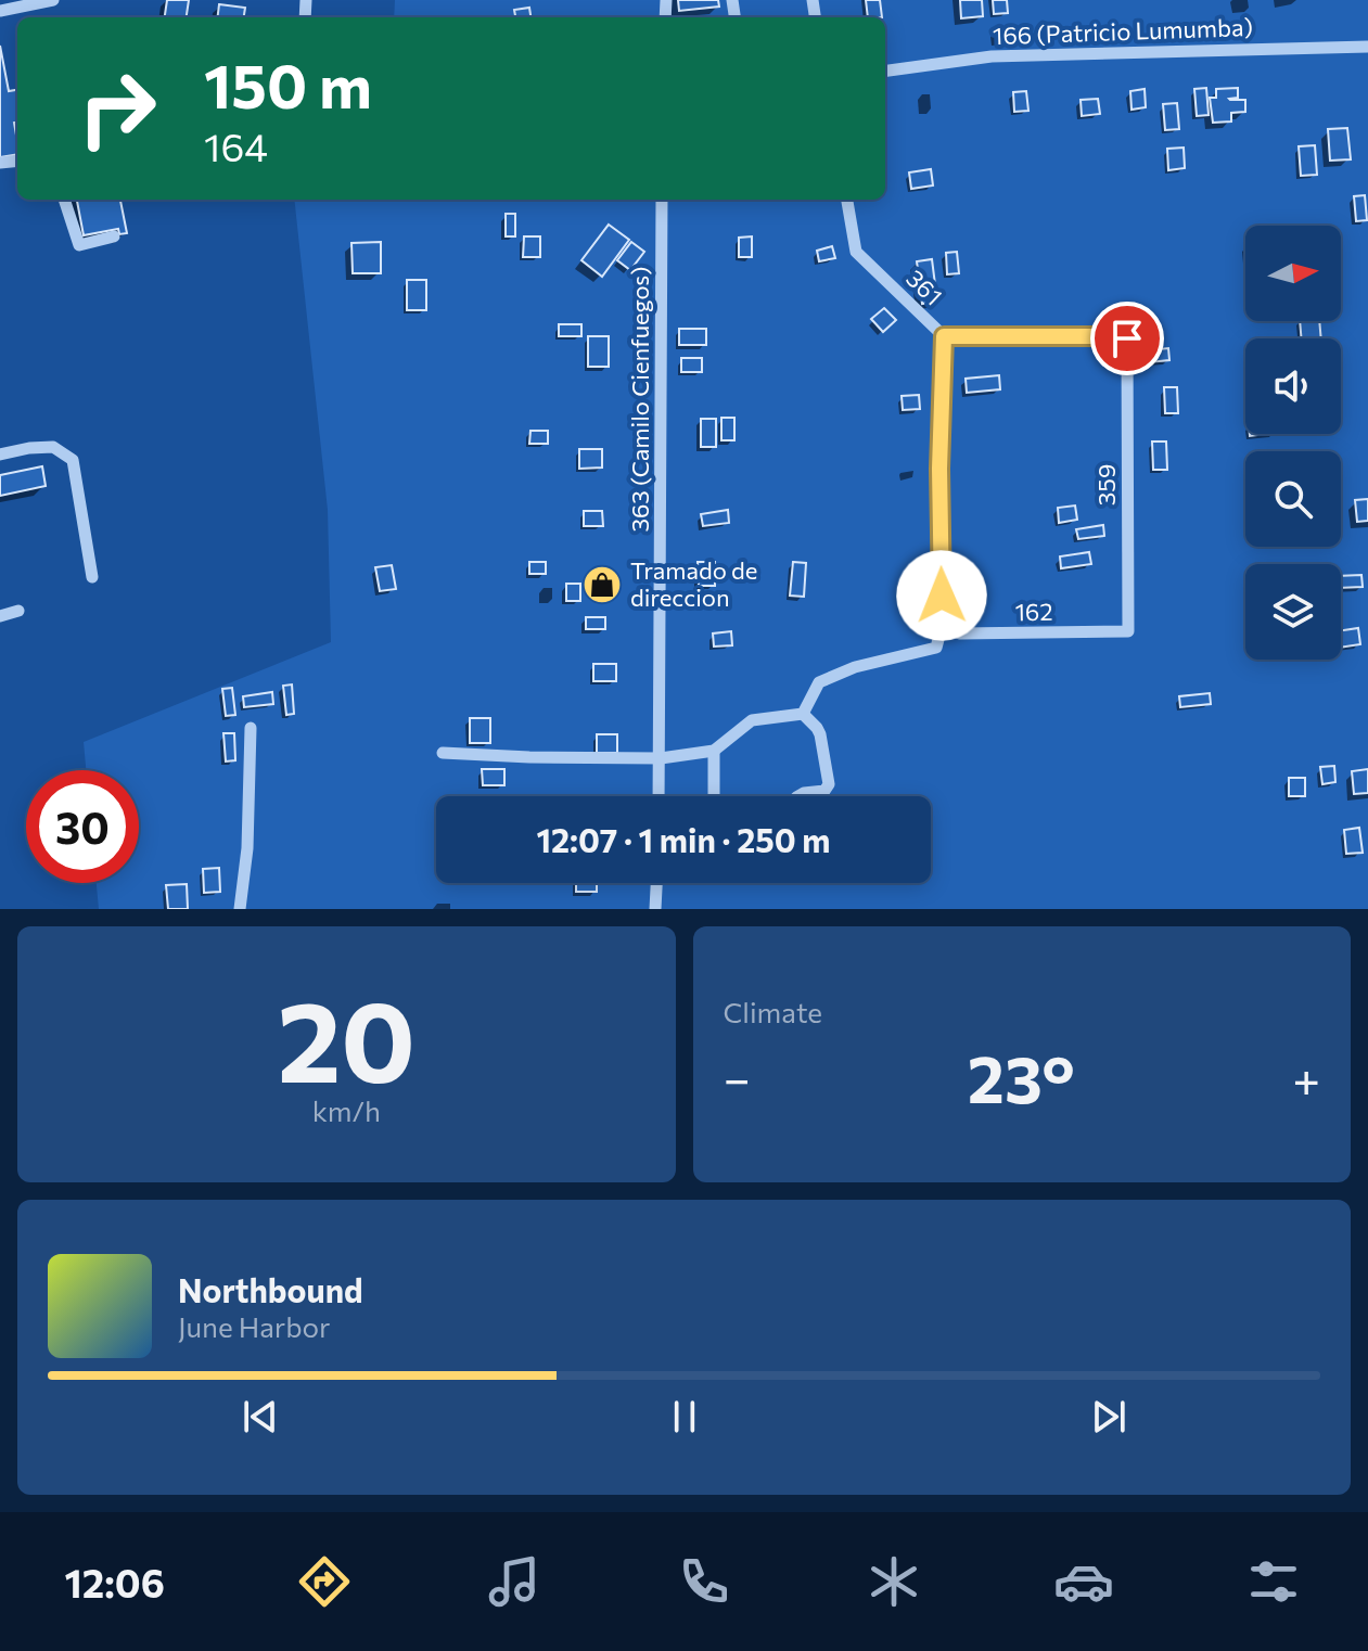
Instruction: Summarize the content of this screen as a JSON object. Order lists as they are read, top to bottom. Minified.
{"streets":{"street":["166 (Patricio Lumumba)","361","363 (Camilo Cienfuegos)","359","162"]},"crossings":[["361","359"],["361","162"],["359","162"]],"places":{"shop":["Tramado de direccion"]},"north":"right","page":{"turn":["150 m","164"],"limit":"30","trip":"12:07 · 1 min · 250 m","tile":[["20","km/h"],"Climate"],"heat":["−","23°","+"],"song":["Northbound","June Harbor"],"tabs":"12:06"}}
